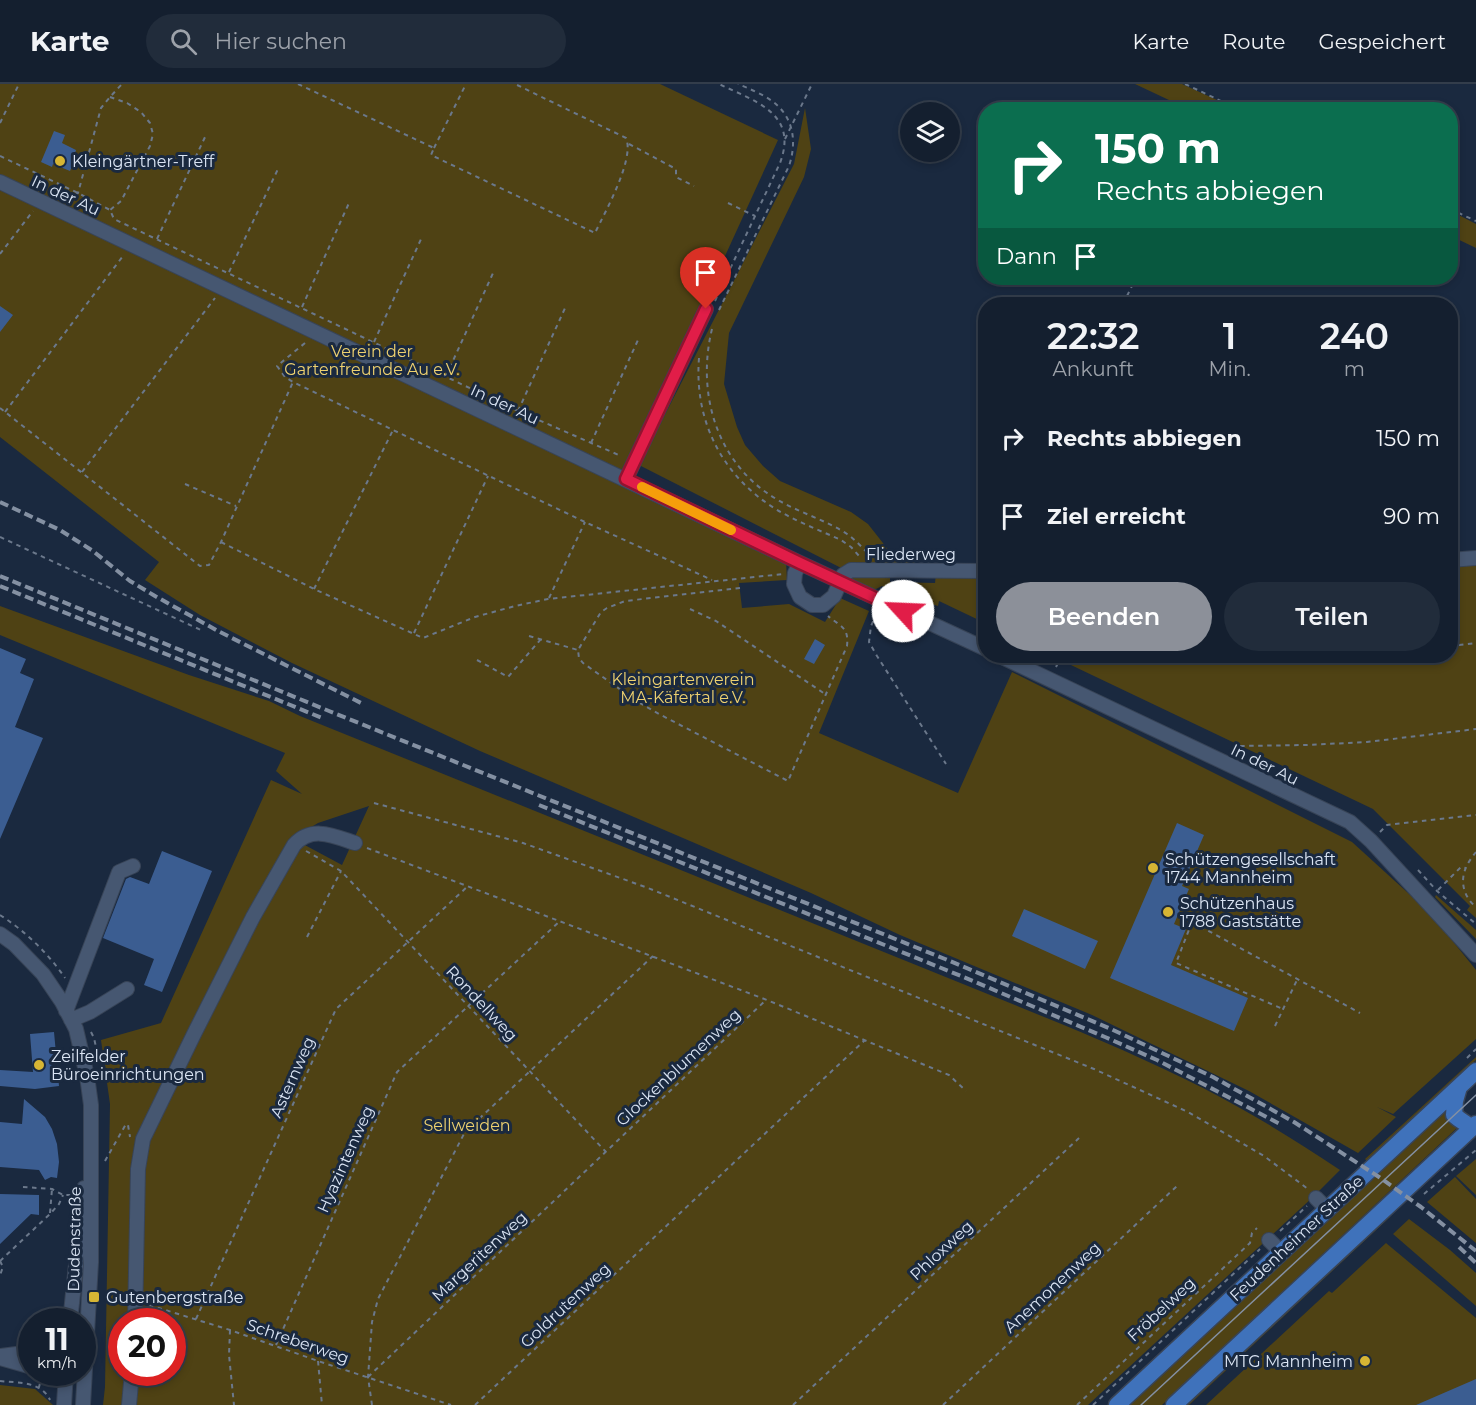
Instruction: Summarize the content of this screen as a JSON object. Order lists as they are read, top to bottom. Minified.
{"streets":{"main road":["Feudenheimer Straße"],"street":["In der Au","Fliederweg","Dudenstraße"],"path":["Rondellweg","Glockenblumenweg","Asternweg","Hyazintenweg","Phloxweg","Margeritenweg","Anemonenweg","Goldrutenweg","Fröbelweg","Schreberweg"]},"crossings":[["In der Au","Fliederweg"],["Rondellweg","Glockenblumenweg"],["Rondellweg","Asternweg"],["Rondellweg","Hyazintenweg"],["Rondellweg","Margeritenweg"],["Glockenblumenweg","Margeritenweg"],["Asternweg","Schreberweg"],["Hyazintenweg","Schreberweg"],["Margeritenweg","Schreberweg"]],"parks":["Verein der Gartenfreunde Au e.V.","Kleingartenverein MA-Käfertal e.V.","Sellweiden"],"places":{"other":["Kleingärtner-Treff","Schützengesellschaft 1744 Mannheim","Schützenhaus 1788 Gaststätte","Zeilfelder Büroeinrichtungen","MTG Mannheim"],"transit":["Gutenbergstraße"]},"page":{"header":"Karte","search":"Hier suchen","nav":["Karte","Route","Gespeichert"],"turn":["150 m","Rechts abbiegen"],"then":"Dann","eta":["22:32","Ankunft","1","Min.","240","m"],"list":[{"name":"Rechts abbiegen","value":"150 m"},{"name":"Ziel erreicht","value":"90 m"}],"buttons":["Beenden","Teilen"],"speed":"11 km/h","limit":"20"}}
